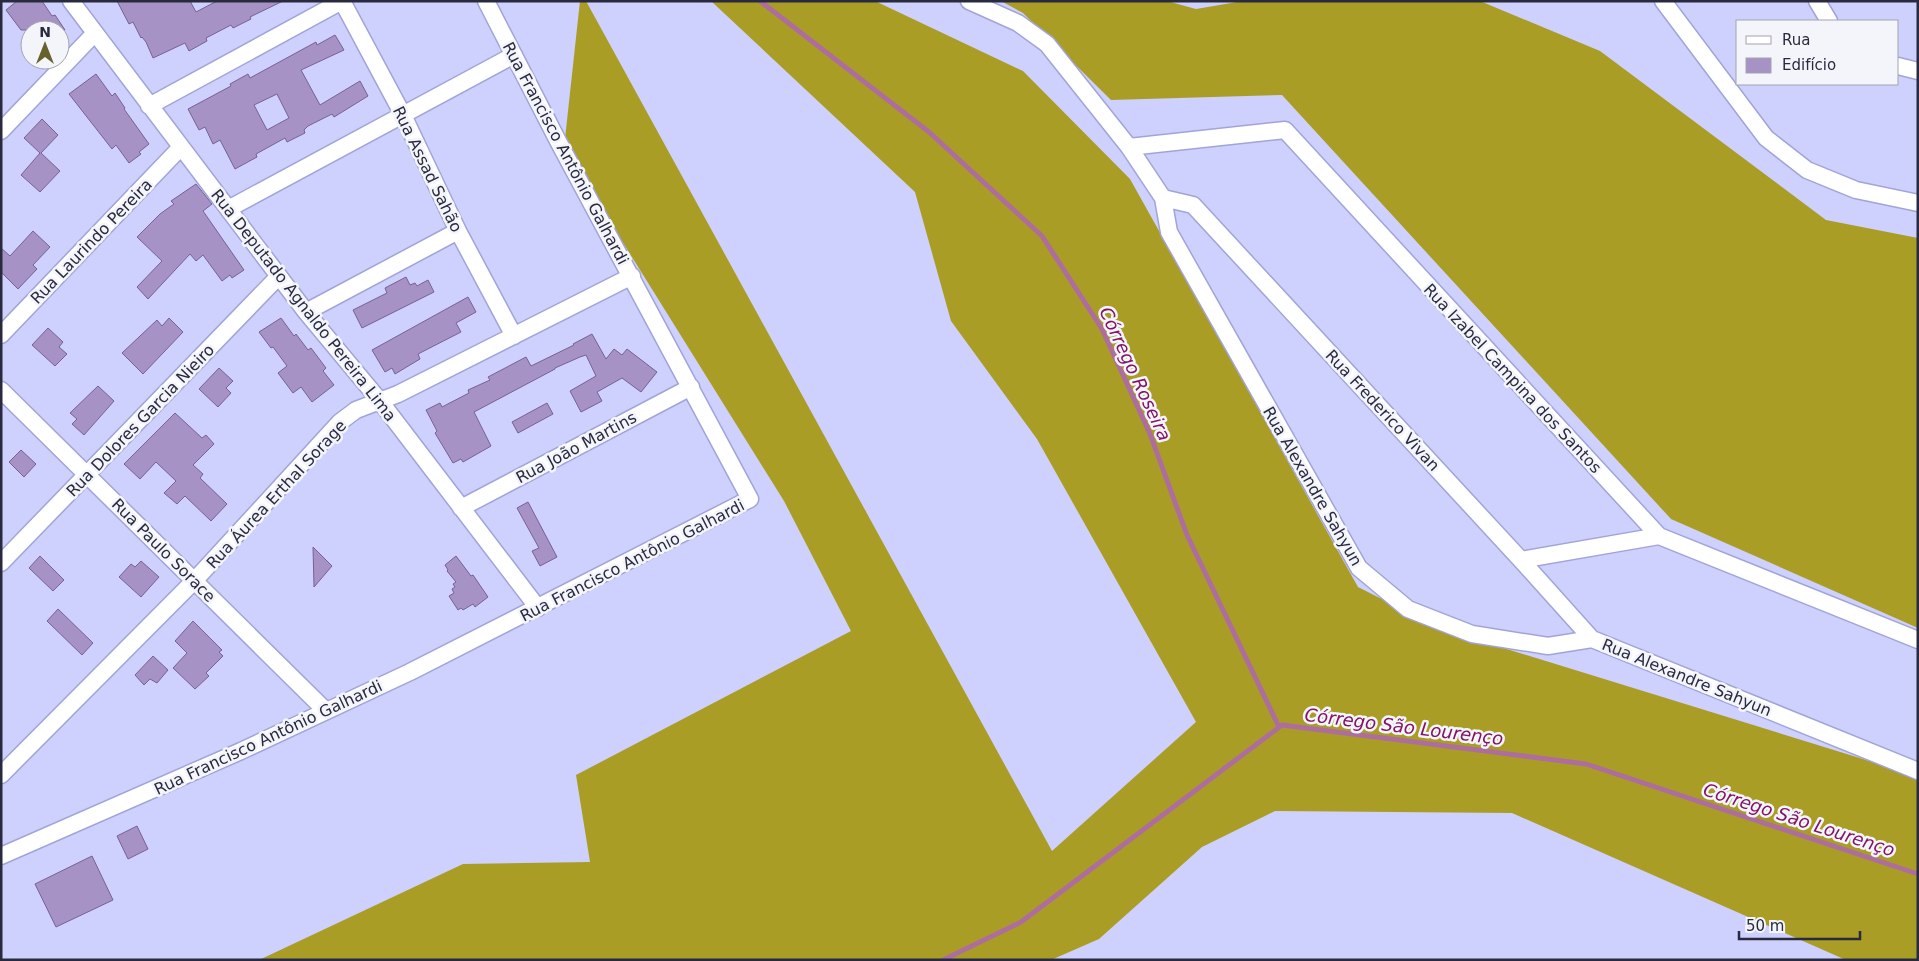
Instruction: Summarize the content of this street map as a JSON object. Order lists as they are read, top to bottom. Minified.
{"streets":{"street":["Rua Francisco Antônio Galhardi","Rua Assad Sahão","Rua Laurindo Pereira","Rua Deputado Agnaldo Pereira Lima","Rua Izabel Campina dos Santos","Rua Frederico Vivan","Rua Dolores Garcia Nieiro","Rua João Martins","Rua Alexandre Sahyun","Rua Áurea Erthal Sorage","Rua Paulo Sorace"]},"crossings":[["Rua Francisco Antônio Galhardi","Rua Deputado Agnaldo Pereira Lima"],["Rua Francisco Antônio Galhardi","Rua João Martins"],["Rua Francisco Antônio Galhardi","Rua Áurea Erthal Sorage"],["Rua Francisco Antônio Galhardi","Rua Paulo Sorace"],["Rua Assad Sahão","Rua Áurea Erthal Sorage"],["Rua Laurindo Pereira","Rua Deputado Agnaldo Pereira Lima"],["Rua Deputado Agnaldo Pereira Lima","Rua Dolores Garcia Nieiro"],["Rua Deputado Agnaldo Pereira Lima","Rua João Martins"],["Rua Deputado Agnaldo Pereira Lima","Rua Áurea Erthal Sorage"],["Rua Izabel Campina dos Santos","Rua Alexandre Sahyun"],["Rua Frederico Vivan","Rua Alexandre Sahyun"],["Rua Dolores Garcia Nieiro","Rua Paulo Sorace"],["Rua Áurea Erthal Sorage","Rua Paulo Sorace"]],"water":["Córrego Roseira","Córrego São Lourenço"],"legend":["Rua","Edifício"],"scale_bar":"50 m","north":"top"}
